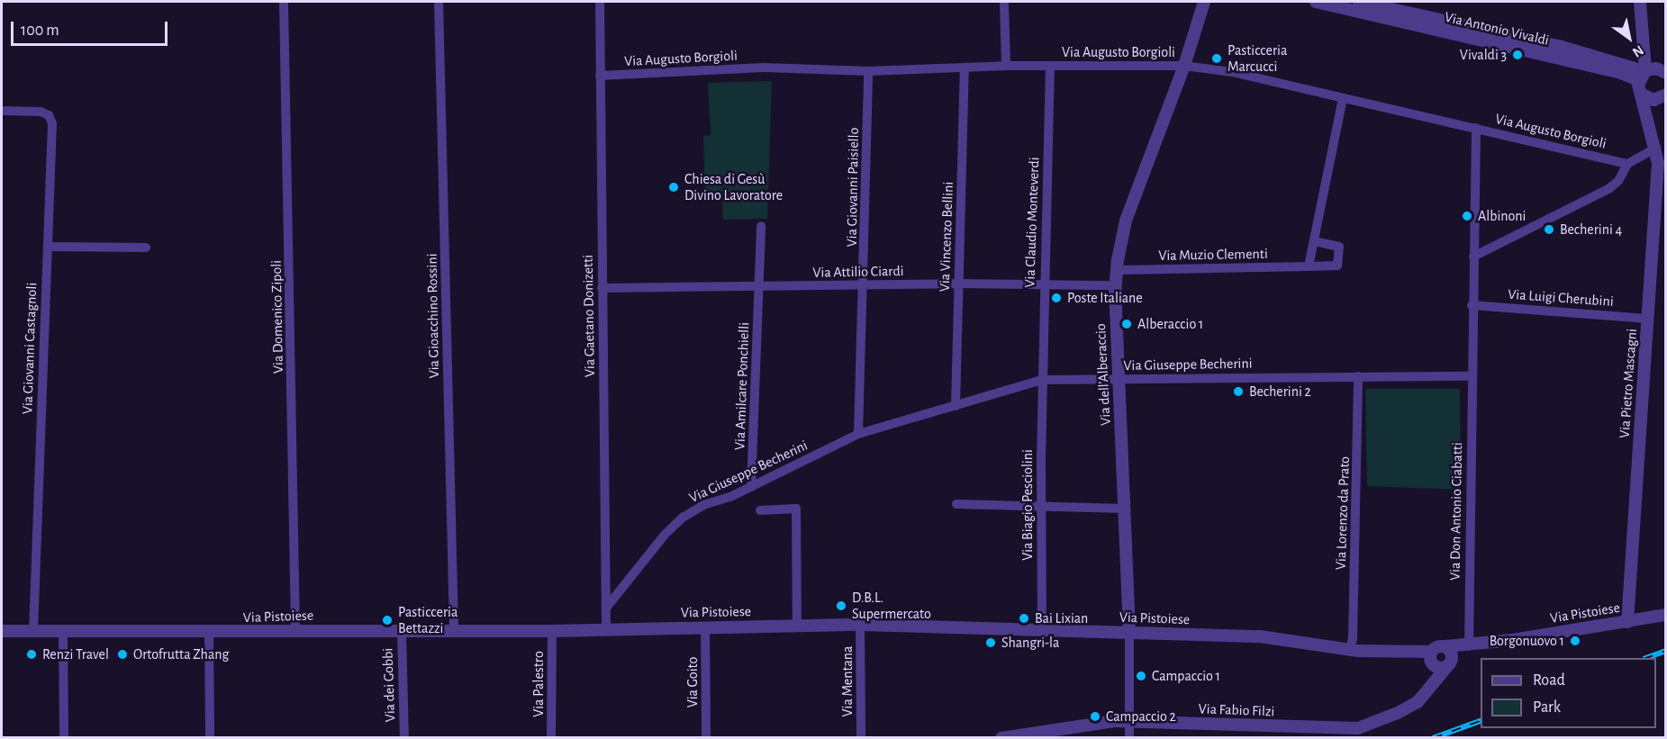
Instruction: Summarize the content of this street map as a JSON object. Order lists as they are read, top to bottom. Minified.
{"streets":{"street":["Via Antonio Vivaldi","Via Augusto Borgioli","Via Giovanni Paisiello","Via Claudio Monteverdi","Via Vincenzo Bellini","Via Muzio Clementi","Via Attilio Ciardi","Via Luigi Cherubini","Via Gioacchino Rossini","Via Gaetano Donizetti","Via Domenico Zipoli","Via Giovanni Castagnoli","Via Giuseppe Becherini","Via dell'Alberaccio","Via Pietro Mascagni","Via Amilcare Ponchielli","Via Biagio Pesciolini","Via Don Antonio Ciabatti","Via Lorenzo da Prato","Via Pistoiese","Via Mentana","Via Goito","Via Palestro","Via dei Gobbi","Via Fabio Filzi"]},"crossings":[["Via Augusto Borgioli","Via Giovanni Paisiello"],["Via Augusto Borgioli","Via Claudio Monteverdi"],["Via Augusto Borgioli","Via Vincenzo Bellini"],["Via Augusto Borgioli","Via Gaetano Donizetti"],["Via Augusto Borgioli","Via dell'Alberaccio"],["Via Giovanni Paisiello","Via Attilio Ciardi"],["Via Giovanni Paisiello","Via Giuseppe Becherini"],["Via Claudio Monteverdi","Via Attilio Ciardi"],["Via Claudio Monteverdi","Via Giuseppe Becherini"],["Via Claudio Monteverdi","Via Biagio Pesciolini"],["Via Vincenzo Bellini","Via Attilio Ciardi"],["Via Vincenzo Bellini","Via Giuseppe Becherini"],["Via Muzio Clementi","Via dell'Alberaccio"],["Via Attilio Ciardi","Via Gaetano Donizetti"],["Via Attilio Ciardi","Via dell'Alberaccio"],["Via Attilio Ciardi","Via Amilcare Ponchielli"],["Via Luigi Cherubini","Via Pietro Mascagni"],["Via Gioacchino Rossini","Via Pistoiese"],["Via Gaetano Donizetti","Via Giuseppe Becherini"],["Via Gaetano Donizetti","Via Pistoiese"],["Via Domenico Zipoli","Via Pistoiese"],["Via Giovanni Castagnoli","Via Pistoiese"],["Via Giuseppe Becherini","Via dell'Alberaccio"],["Via Giuseppe Becherini","Via Amilcare Ponchielli"],["Via Giuseppe Becherini","Via Biagio Pesciolini"],["Via Giuseppe Becherini","Via Don Antonio Ciabatti"],["Via Giuseppe Becherini","Via Lorenzo da Prato"],["Via dell'Alberaccio","Via Pistoiese"],["Via Pietro Mascagni","Via Pistoiese"],["Via Biagio Pesciolini","Via Pistoiese"],["Via Don Antonio Ciabatti","Via Pistoiese"],["Via Lorenzo da Prato","Via Pistoiese"],["Via Pistoiese","Via Mentana"],["Via Pistoiese","Via Goito"],["Via Pistoiese","Via Palestro"],["Via Pistoiese","Via dei Gobbi"],["Via Pistoiese","Via Fabio Filzi"]],"places":["Vivaldi 3","Pasticceria Marcucci","Chiesa di Gesù Divino Lavoratore","Albinoni","Becherini 4","Poste Italiane","Alberaccio 1","Becherini 2","D.B.L. Supermercato","Bai Lixian","Pasticceria Bettazzi","Borgonuovo 1","Shangri-la","Renzi Travel","Ortofrutta Zhang","Campaccio 1","Campaccio 2"],"legend":["Road","Park"],"scale_bar":"100 m","north":"bottom right"}
